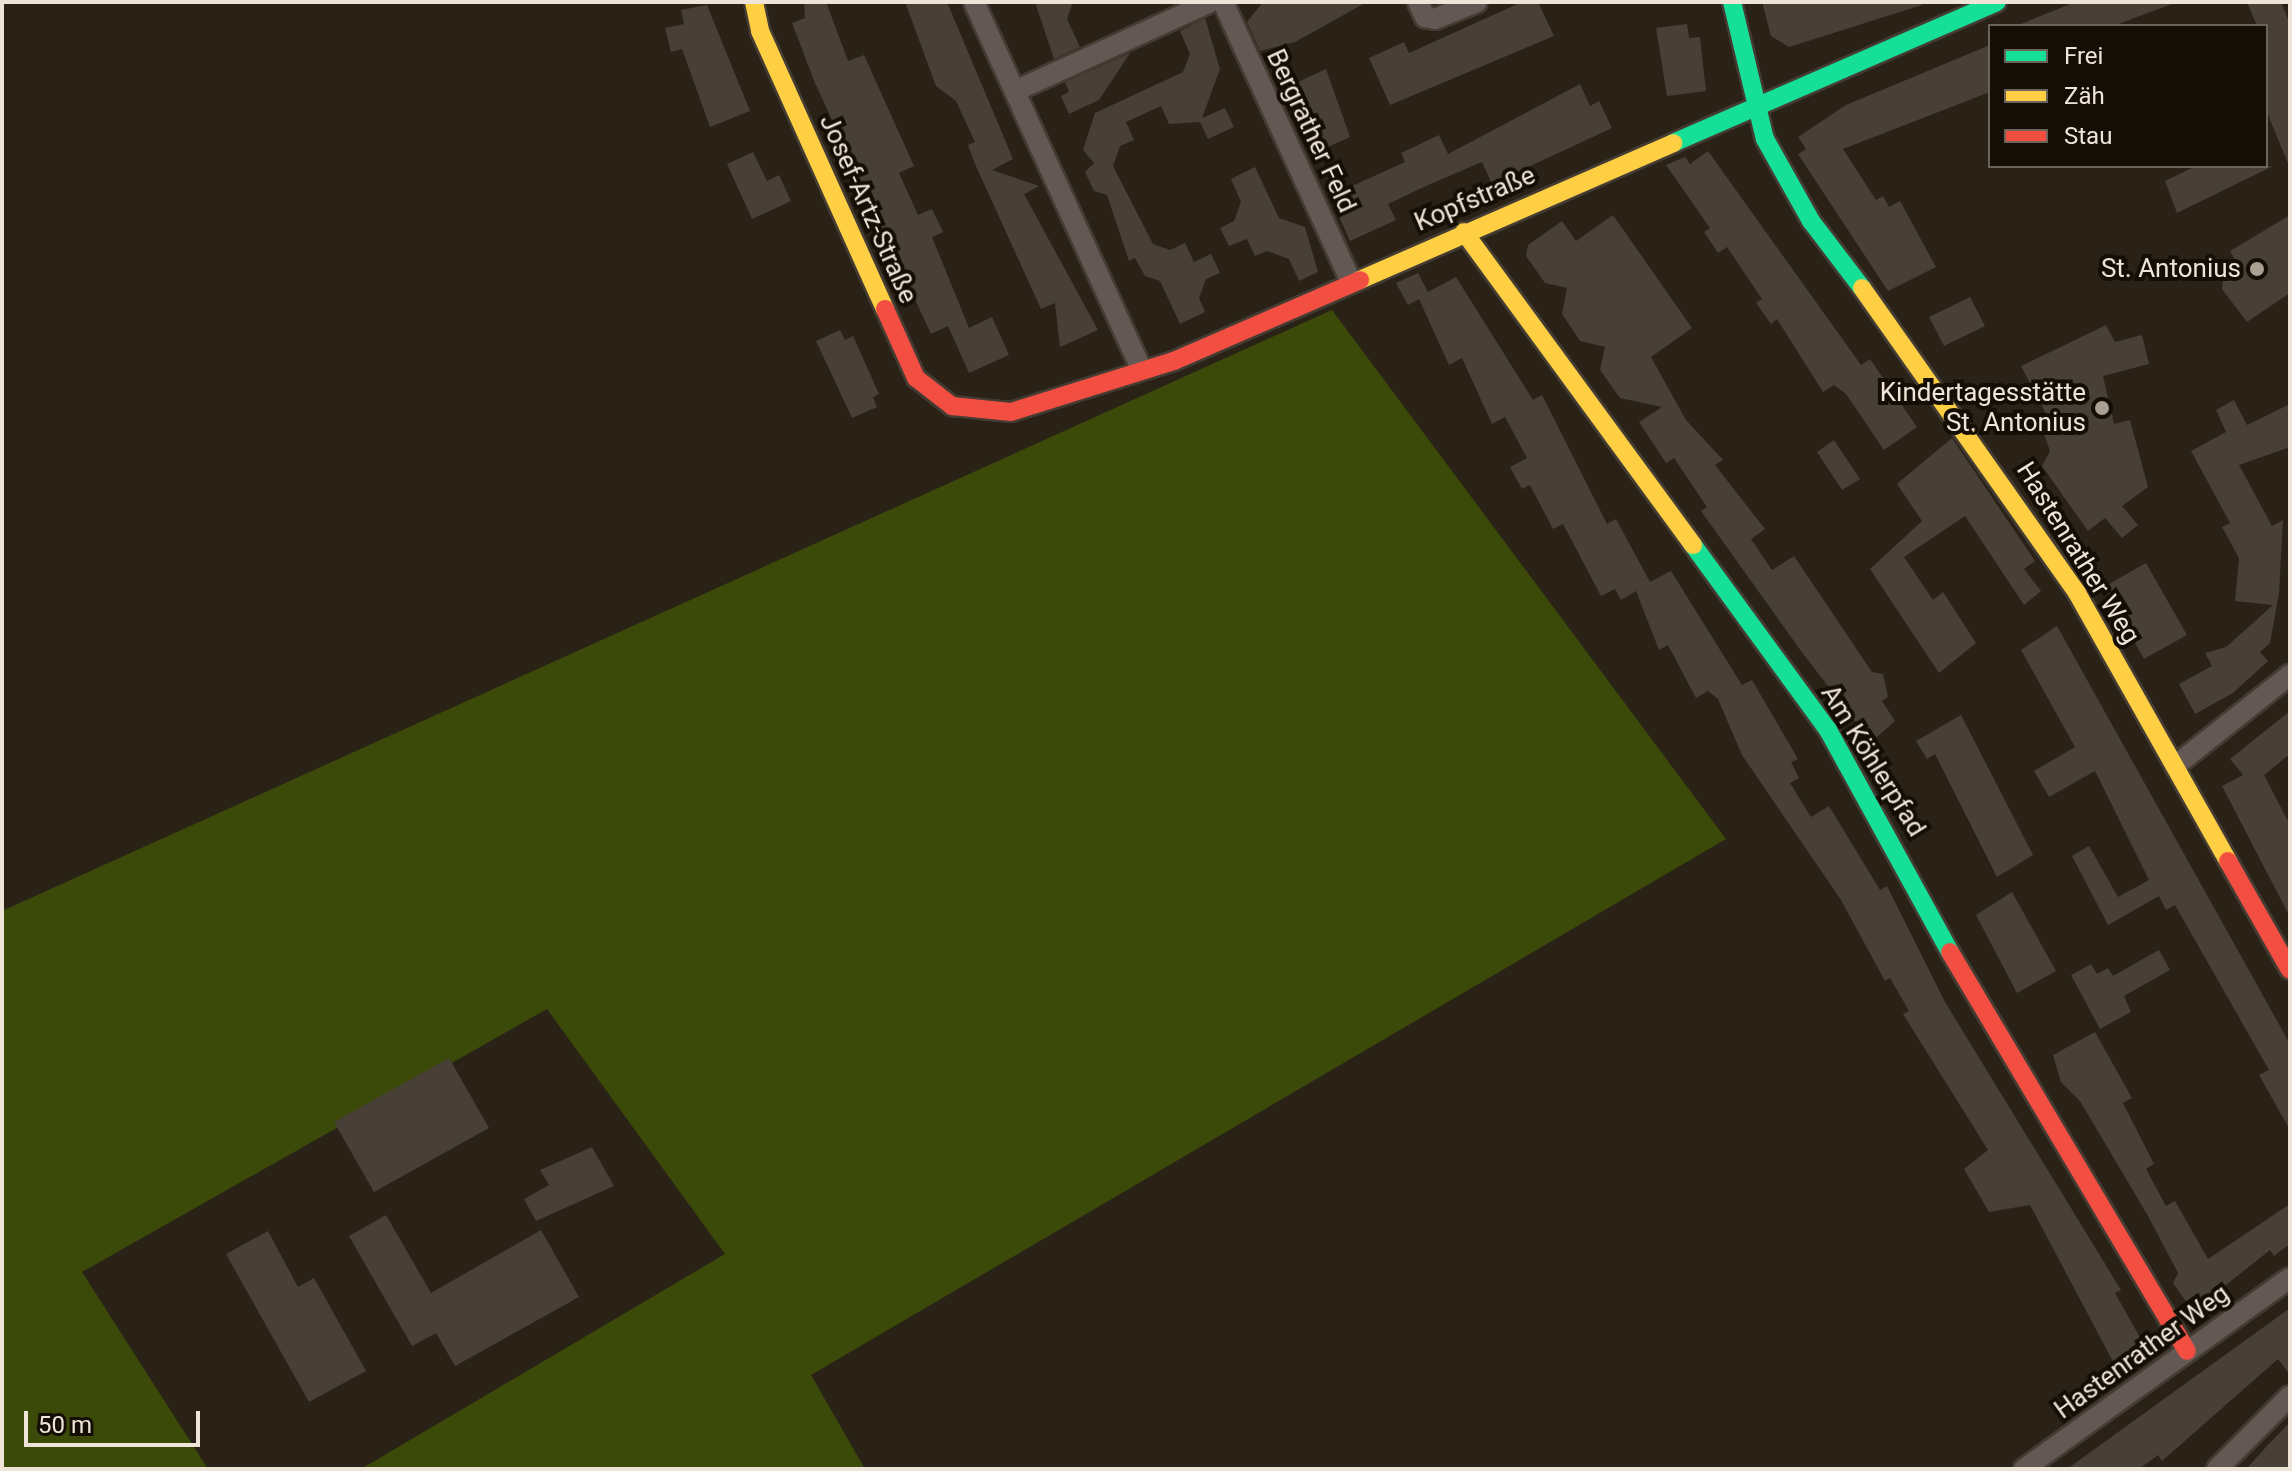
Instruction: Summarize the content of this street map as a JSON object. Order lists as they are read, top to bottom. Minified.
{"streets":{"street":["Bergrather Feld","Kopfstraße","Josef-Artz-Straße","Hastenrather Weg","Am Köhlerpfad"]},"crossings":[["Bergrather Feld","Kopfstraße"],["Kopfstraße","Josef-Artz-Straße"],["Kopfstraße","Hastenrather Weg"],["Kopfstraße","Am Köhlerpfad"],["Hastenrather Weg","Am Köhlerpfad"]],"places":["St. Antonius","Kindertagesstätte St. Antonius"],"legend":["Frei","Zäh","Stau"],"scale_bar":"50 m"}
